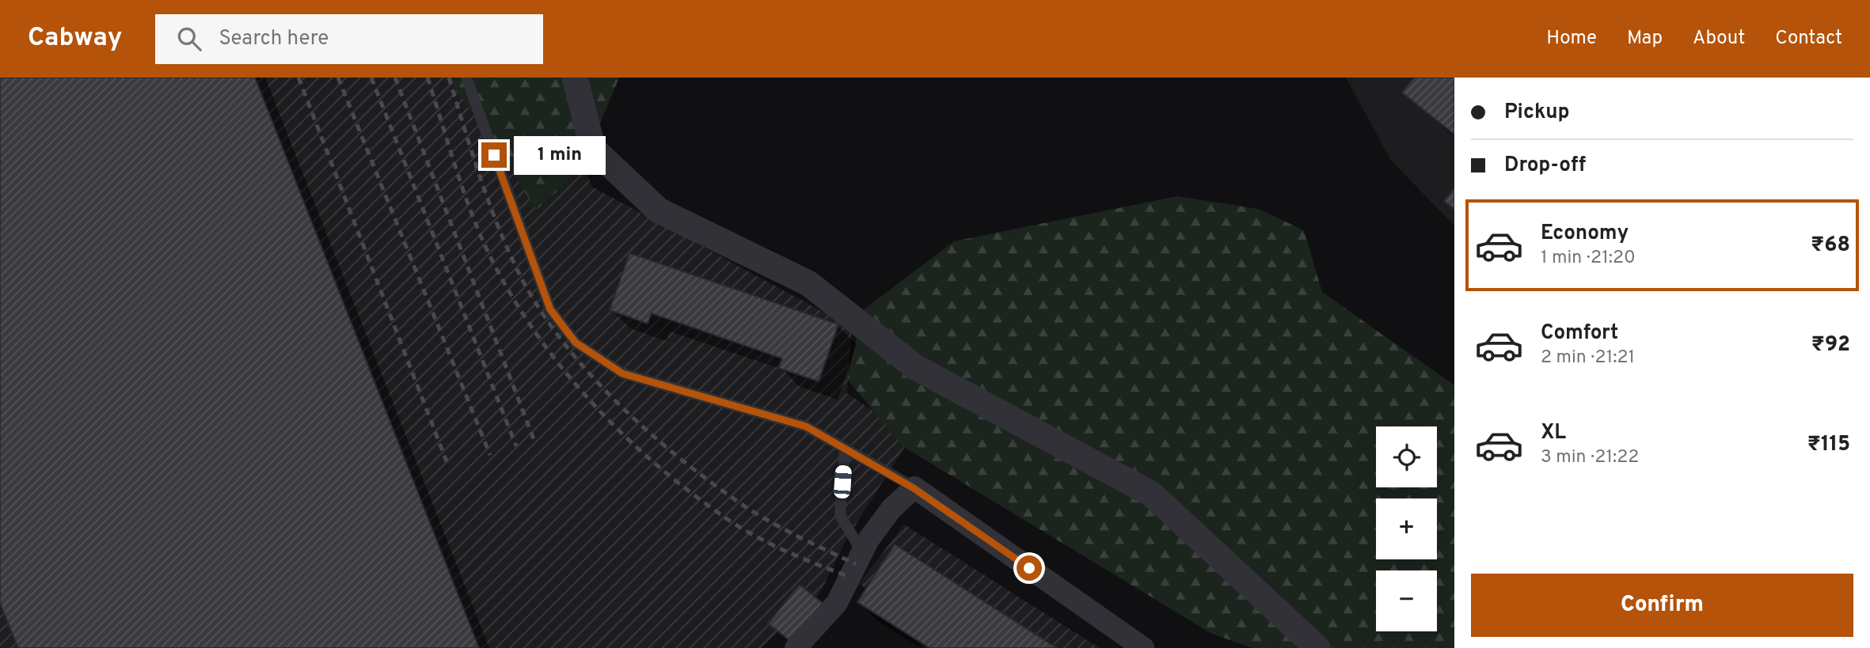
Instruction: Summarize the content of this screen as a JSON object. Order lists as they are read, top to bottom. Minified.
{"page":{"header":"Cabway","search":"Search here","nav":["Home","Map","About","Contact"],"banner":["Pickup","Drop-off"],"bubble":"1 min","list":[{"name":"Economy","note":"1 min · 21:20","value":"₹68"},{"name":"Comfort","note":"2 min · 21:21","value":"₹92"},{"name":"XL","note":"3 min · 21:22","value":"₹115"}],"map_buttons":["+","−"],"buttons":"Confirm"}}
